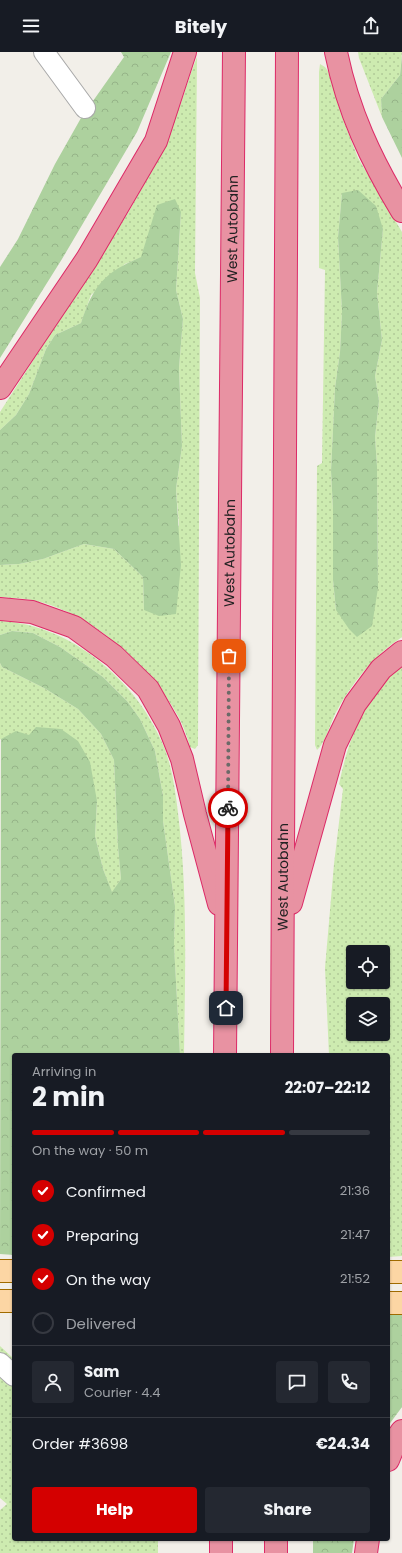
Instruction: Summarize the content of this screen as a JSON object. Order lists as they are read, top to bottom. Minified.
{"streets":{"highway":["West Autobahn"]},"page":{"header":"Bitely","heading":["2 min","Arriving in","22:07–22:12"],"panel":["Sam","Courier · 4.4","Order #3698","€24.34"],"bar":"On the way · 50 m","list":[["Confirmed","21:36"],["Preparing","21:47"],["On the way","21:52"],"Delivered"],"buttons":["Help","Share"]}}
